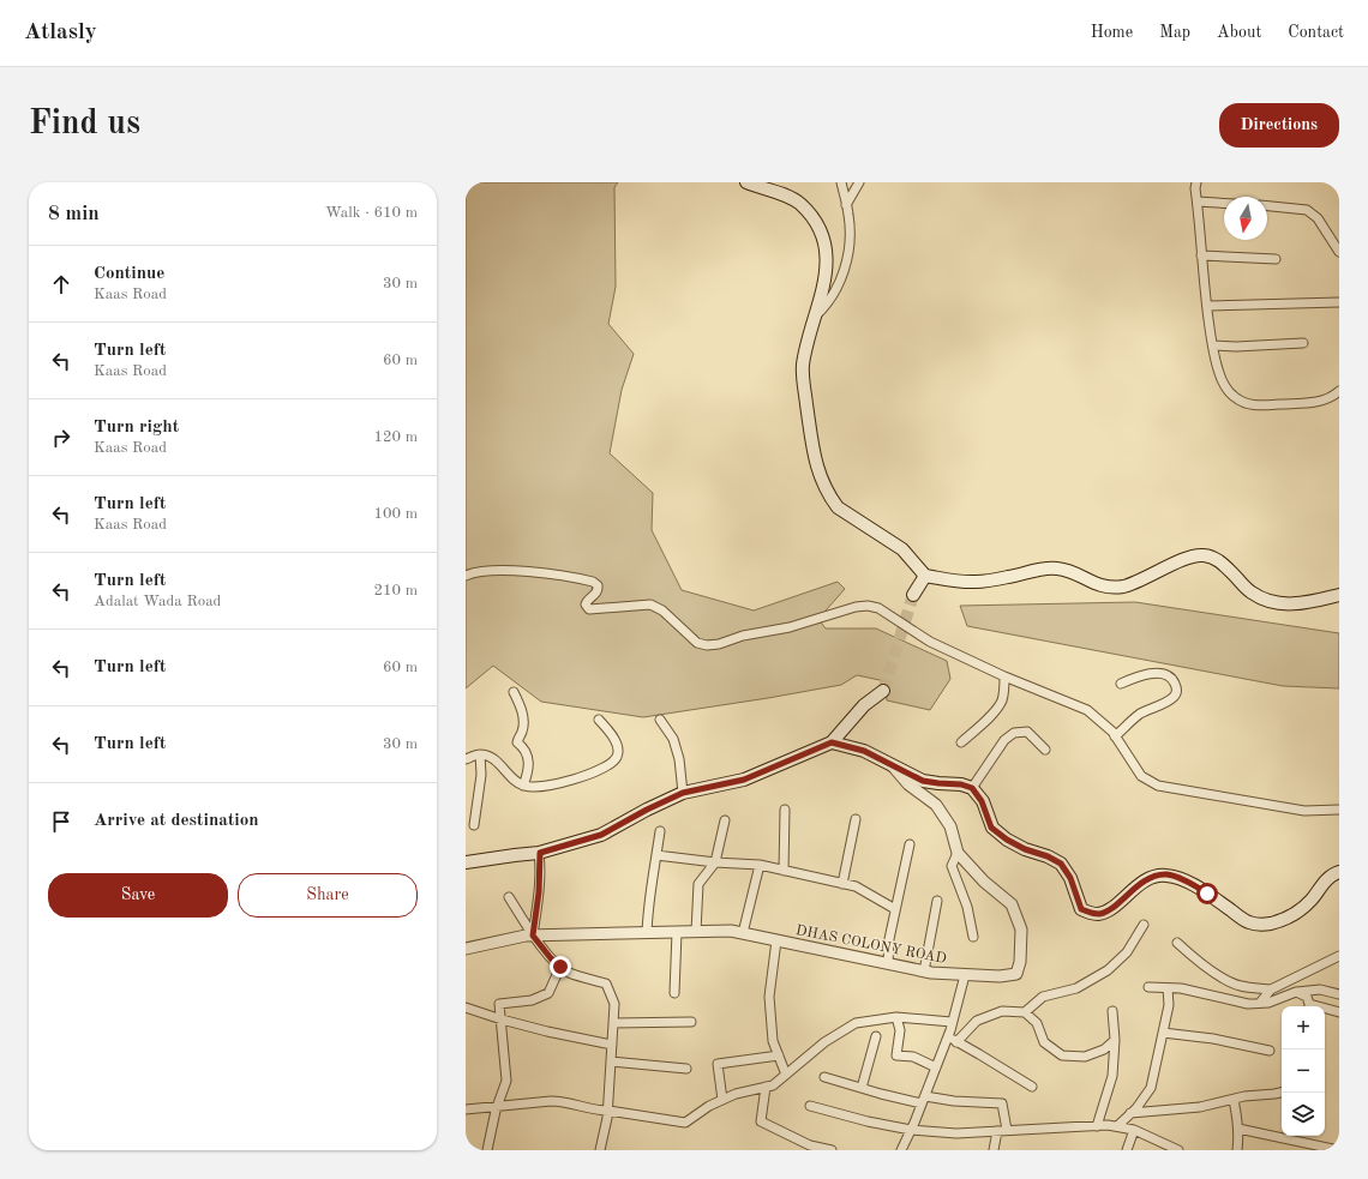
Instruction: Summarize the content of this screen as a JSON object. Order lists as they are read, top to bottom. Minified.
{"streets":{"street":["DHAS COLONY ROAD"]},"north":"bottom","page":{"header":"Atlasly","nav":["Home","Map","About","Contact"],"buttons":["Directions",["Save","Share"]],"title":"Find us","heading":["8 min","Walk · 610 m"],"list":[["Continue","Kaas Road","30 m"],["Turn left","Kaas Road","60 m"],["Turn right","Kaas Road","120 m"],["Turn left","Kaas Road","100 m"],["Turn left","Adalat Wada Road","210 m"],["Turn left","60 m"],["Turn left","30 m"],"Arrive at destination"],"map_buttons":["+","−"]}}
